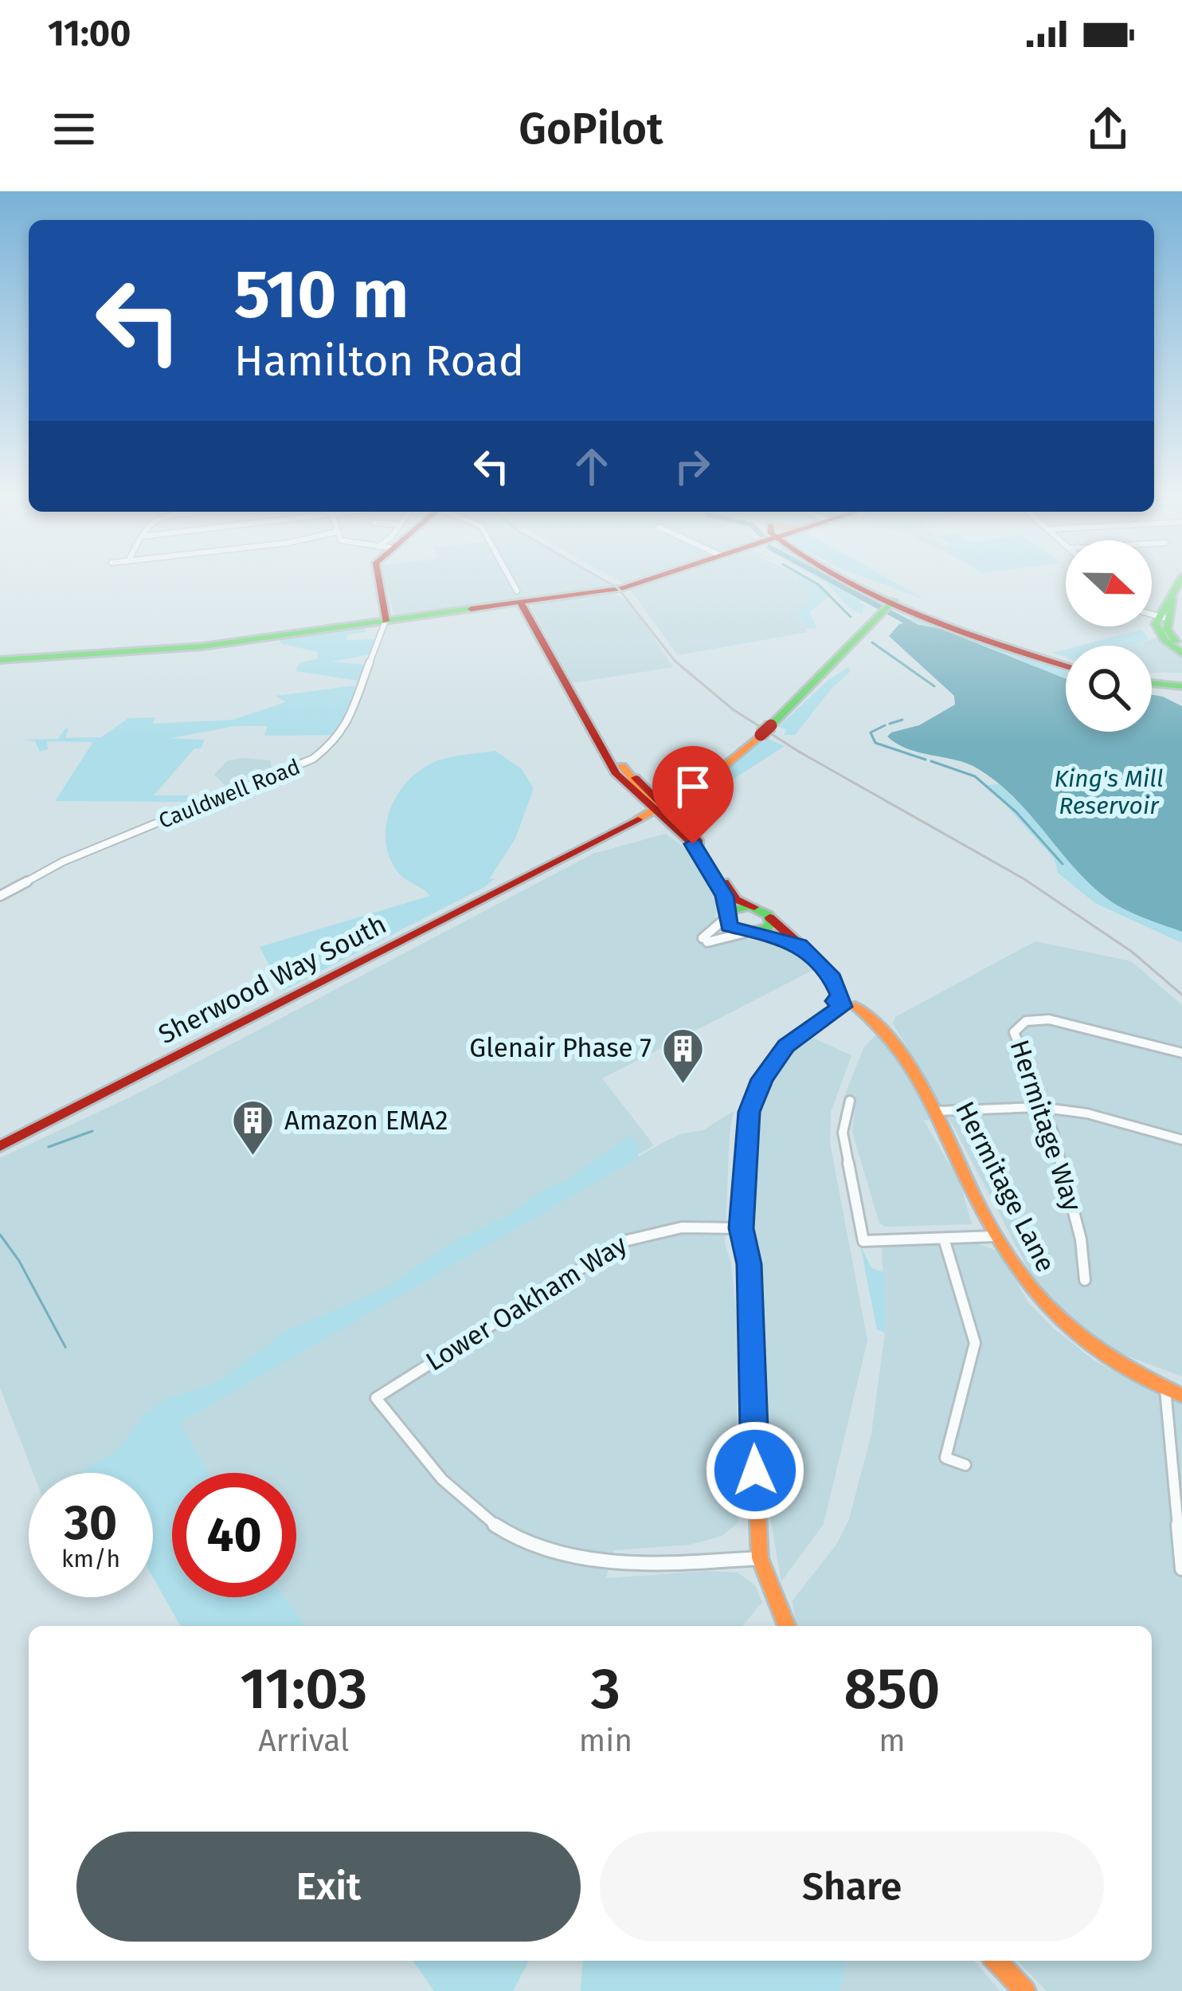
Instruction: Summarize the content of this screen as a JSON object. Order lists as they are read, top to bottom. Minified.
{"streets":{"main road":["Sherwood Way South","Hermitage Lane"],"street":["Cauldwell Road","Hermitage Way","Lower Oakham Way"]},"crossings":[["Sherwood Way South","Hermitage Lane"]],"water":["King's Mill Reservoir"],"places":{"building":["Glenair Phase 7","Amazon EMA2"]},"north":"right","page":{"status":"11:00","header":"GoPilot","turn":["510 m","Hamilton Road"],"speed":"30 km/h","limit":"40","eta":["11:03","Arrival","3","min","850","m"],"buttons":["Exit","Share"]}}
